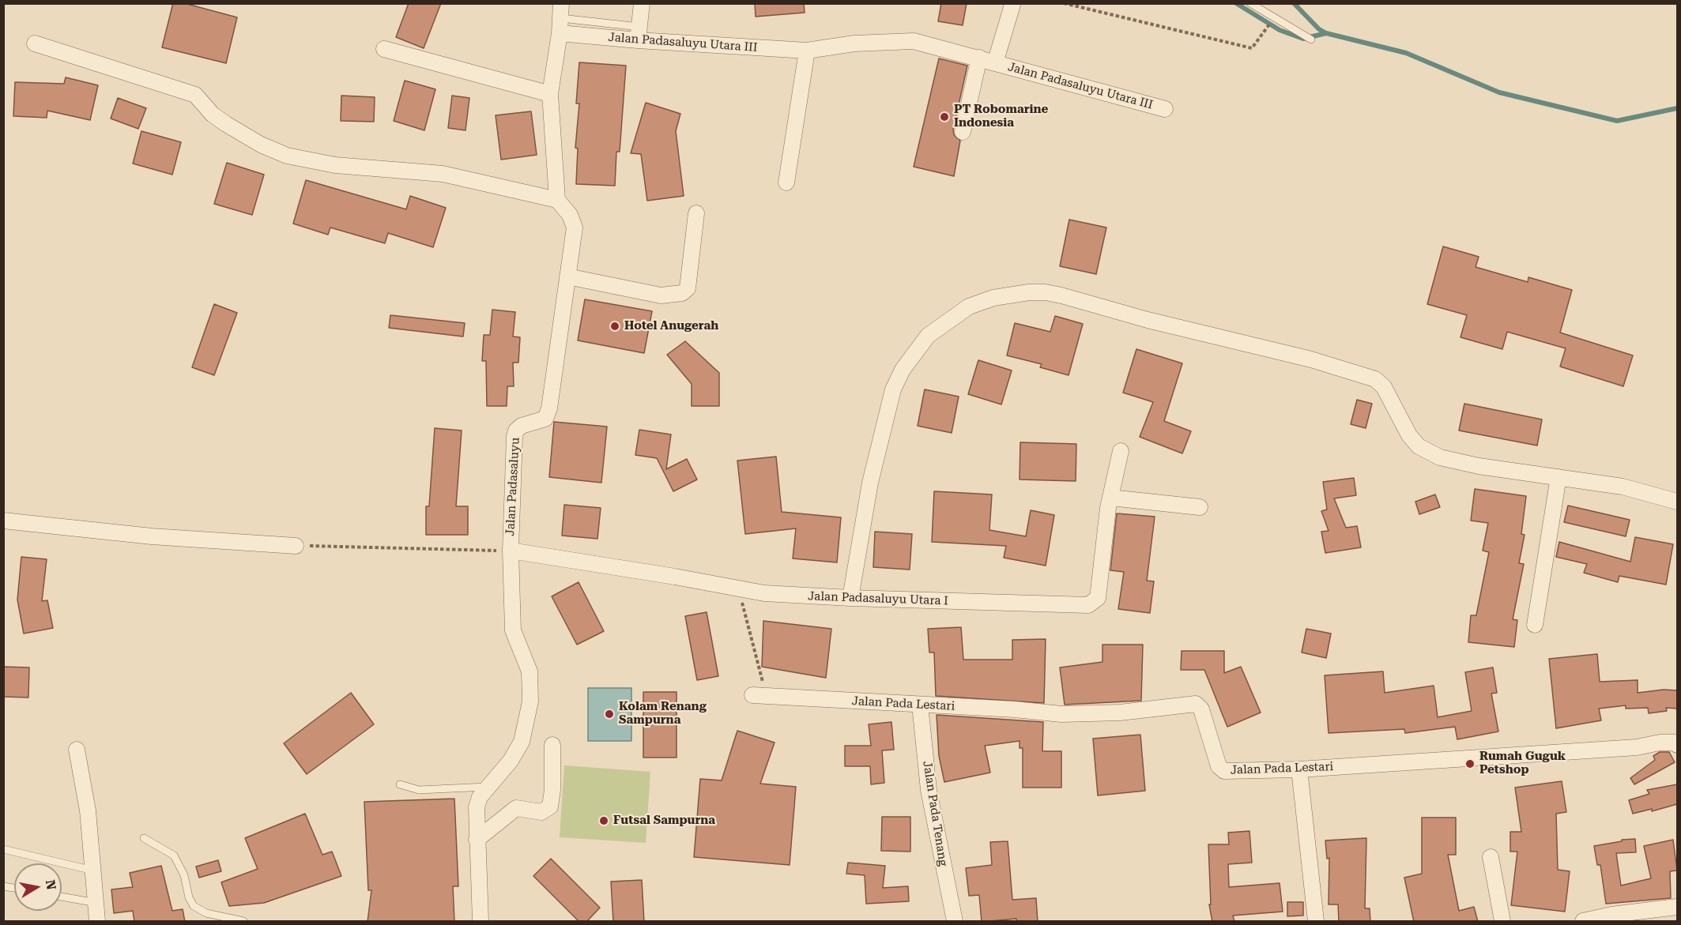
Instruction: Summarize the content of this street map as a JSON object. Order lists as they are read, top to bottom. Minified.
{"streets":{"street":["Jalan Padasaluyu Utara III","Jalan Padasaluyu","Jalan Padasaluyu Utara I","Jalan Pada Lestari","Jalan Pada Tenang"]},"crossings":[["Jalan Padasaluyu","Jalan Padasaluyu Utara I"],["Jalan Pada Lestari","Jalan Pada Tenang"]],"places":["PT Robomarine Indonesia","Hotel Anugerah","Kolam Renang Sampurna","Rumah Guguk Petshop","Futsal Sampurna"],"north":"right"}
